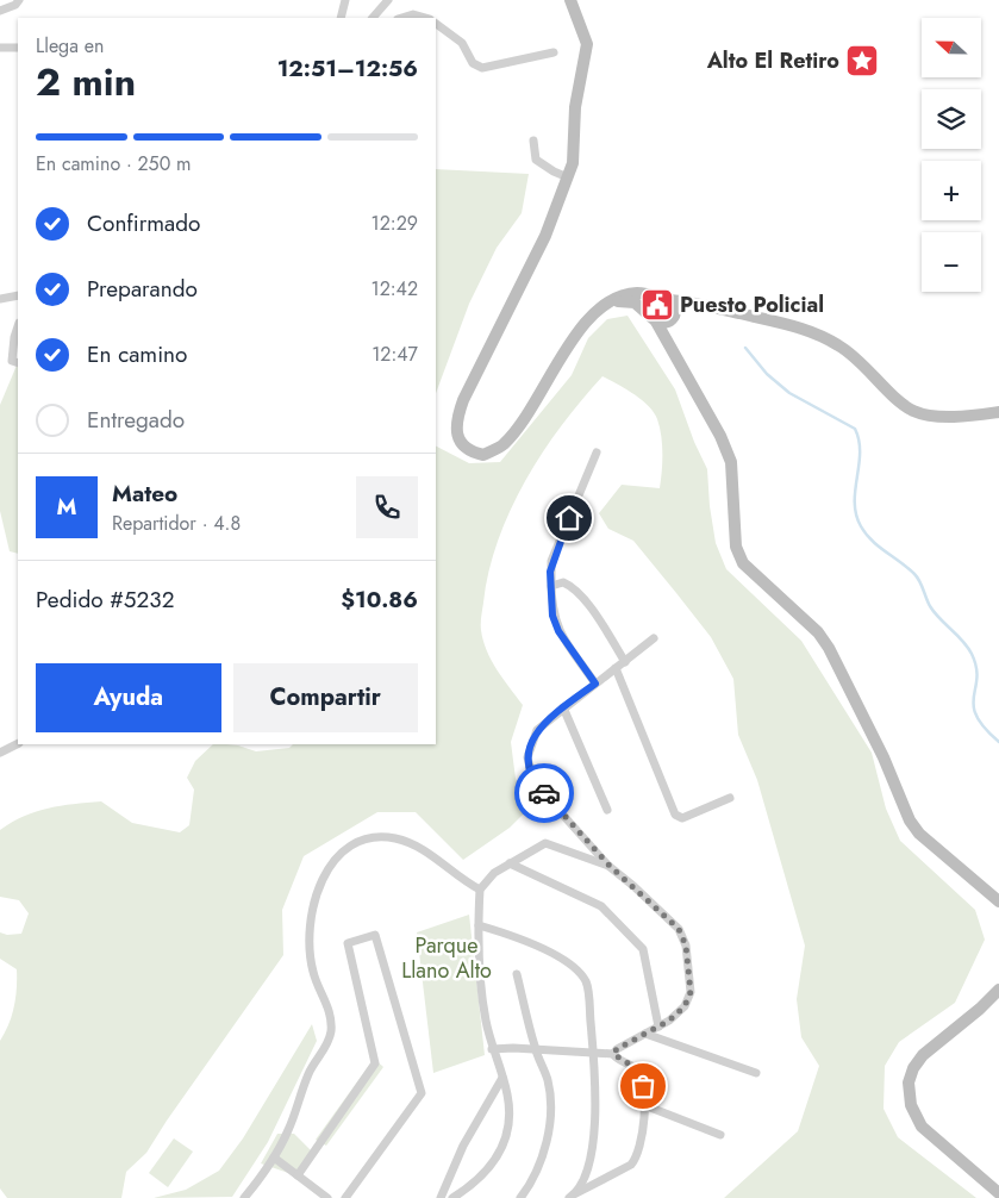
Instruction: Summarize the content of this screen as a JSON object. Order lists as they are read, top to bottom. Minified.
{"parks":["Parque Llano Alto"],"places":{"place":["Alto El Retiro"],"public building":["Puesto Policial"]},"north":"left","page":{"map_buttons":["+","−"],"heading":["2 min","Llega en","12:51–12:56"],"panel":["Mateo","Repartidor · 4.8","Pedido #5232","$10.86"],"bar":"En camino · 250 m","list":[["Confirmado","12:29"],["Preparando","12:42"],["En camino","12:47"],"Entregado"],"round":"M","buttons":["Ayuda","Compartir"]}}
